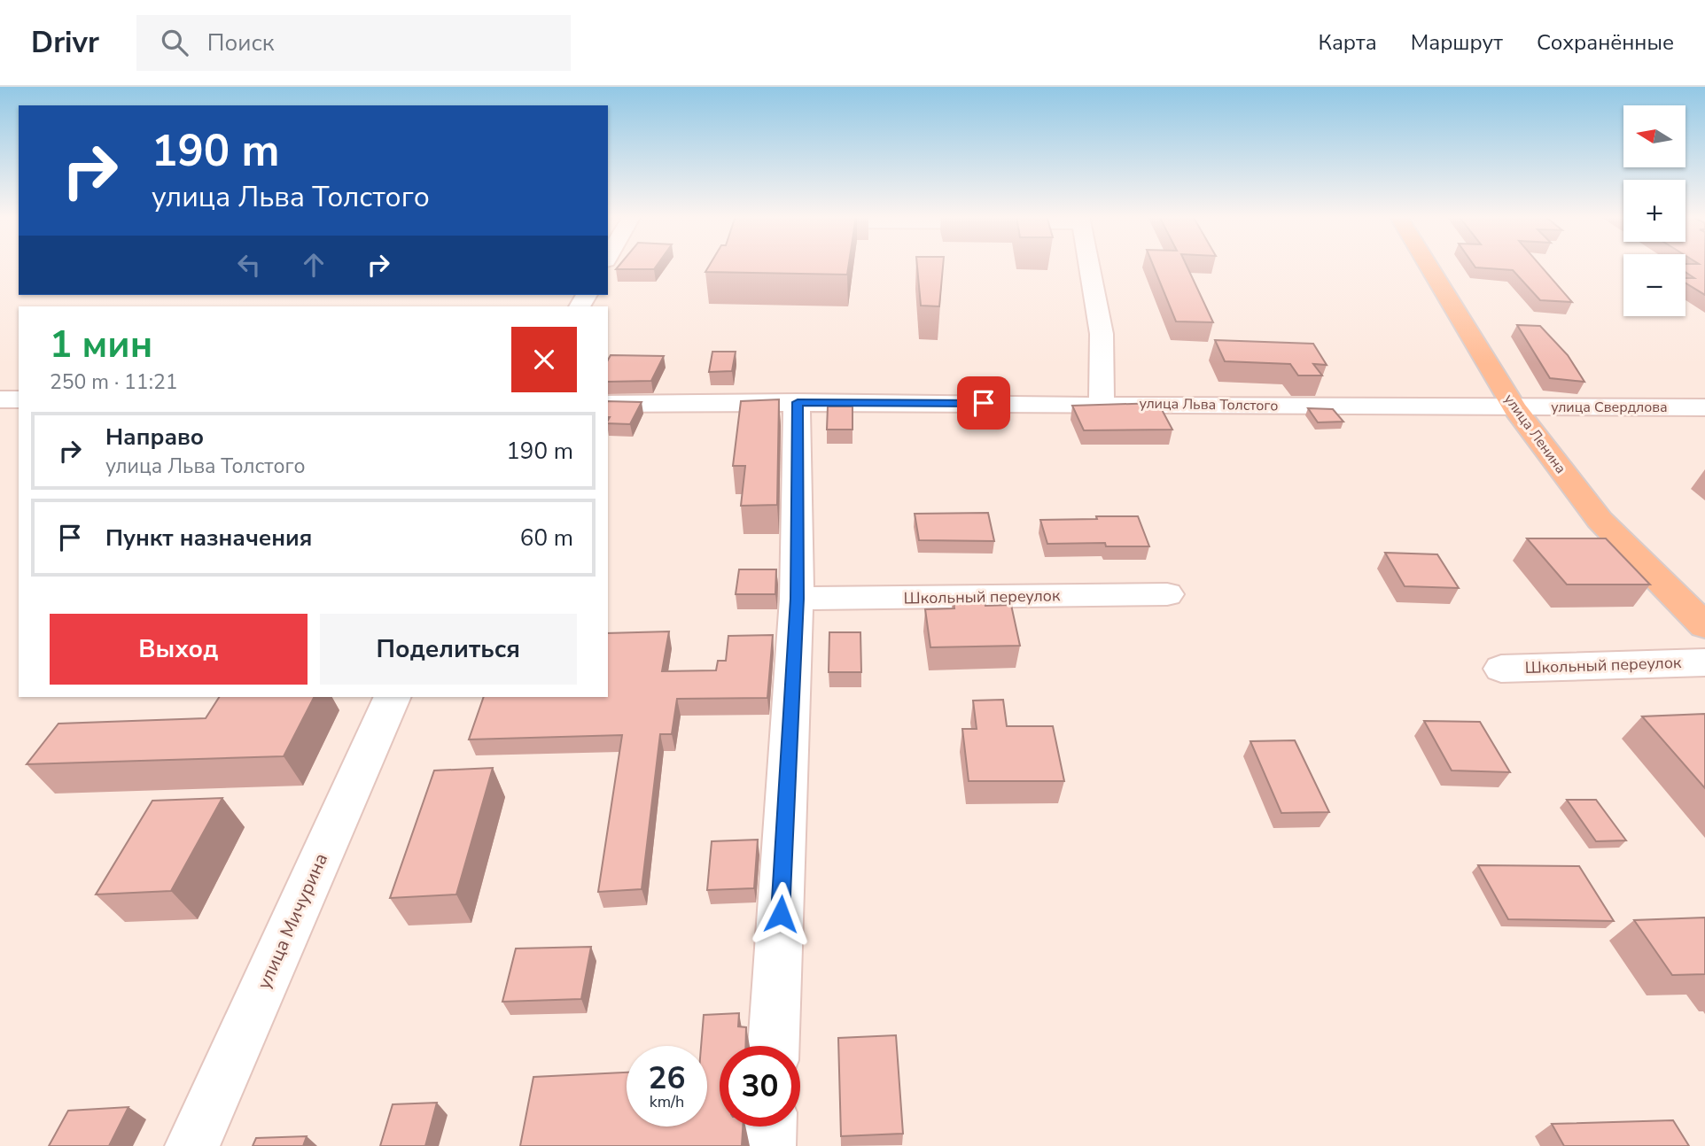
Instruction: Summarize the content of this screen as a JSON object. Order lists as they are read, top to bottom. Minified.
{"streets":{"main road":["улица Ленина"],"street":["улица Льва Толстого","улица Свердлова","Школьный переулок","улица Мичурина"]},"crossings":[["улица Льва Толстого","улица Свердлова"],["улица Льва Толстого","улица Ленина"],["улица Свердлова","улица Ленина"]],"north":"left","page":{"header":"Drivr","search":"Поиск","nav":["Карта","Маршрут","Сохранённые"],"map_buttons":["+","−"],"turn":["190 m","улица Льва Толстого"],"heading":["1 мин","250 m · 11:21"],"list":[{"name":"Направо","note":"улица Льва Толстого","value":"190 m"},{"name":"Пункт назначения","value":"60 m"}],"buttons":["Выход","Поделиться"],"speed":"26 km/h","limit":"30"}}
